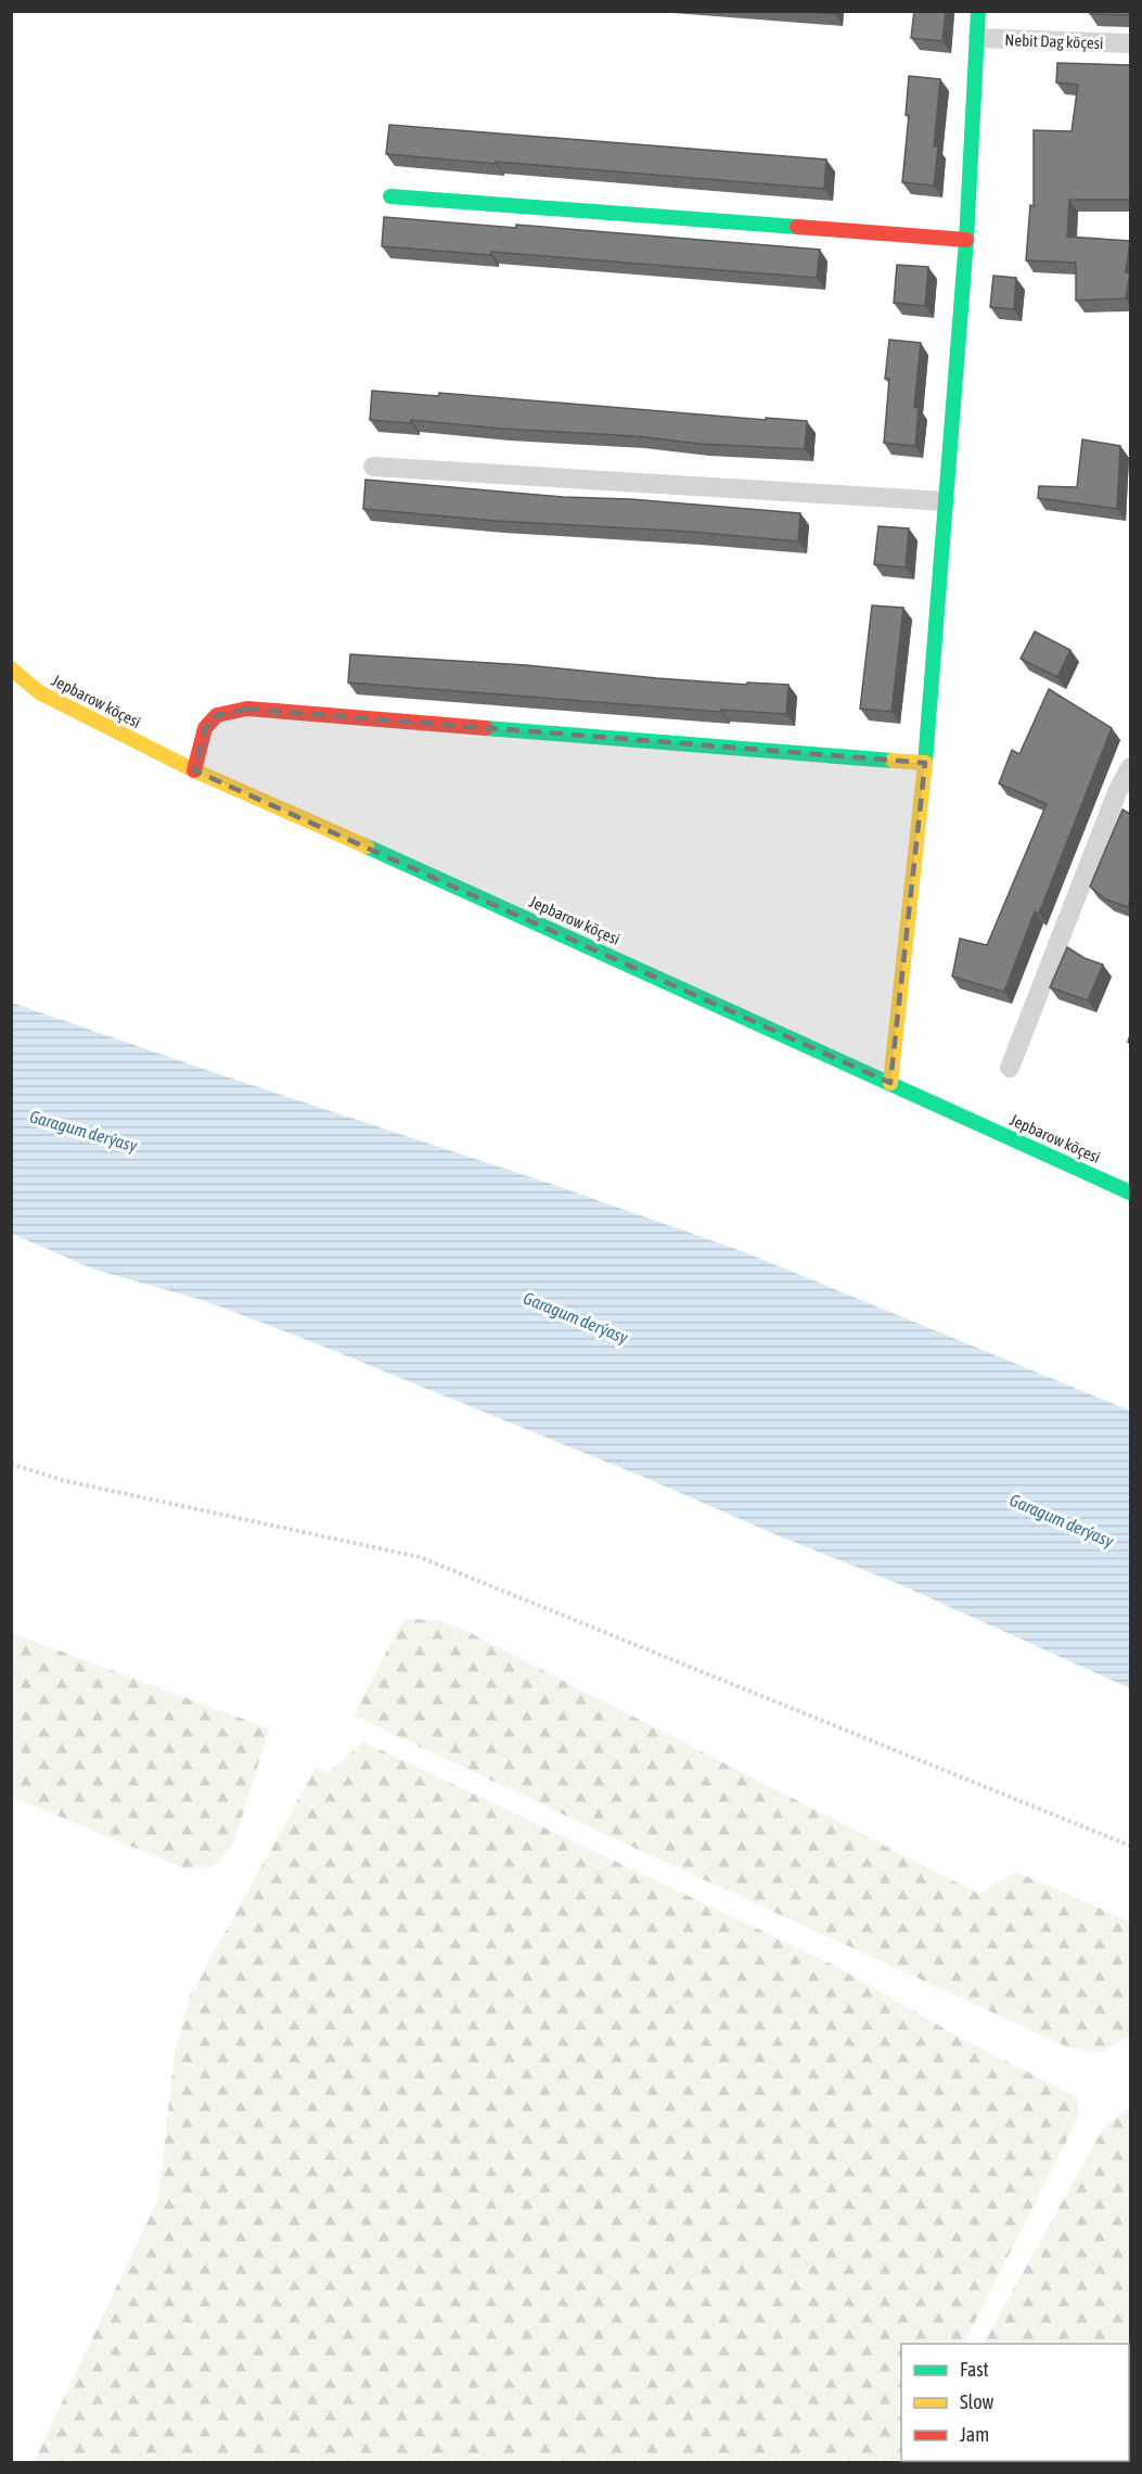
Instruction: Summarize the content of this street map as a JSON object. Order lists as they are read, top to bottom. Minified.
{"streets":{"street":["Nebit Dag köçesi","Jepbarow köçesi"]},"water":["Garagum derýasy"],"legend":["Fast","Slow","Jam"]}
